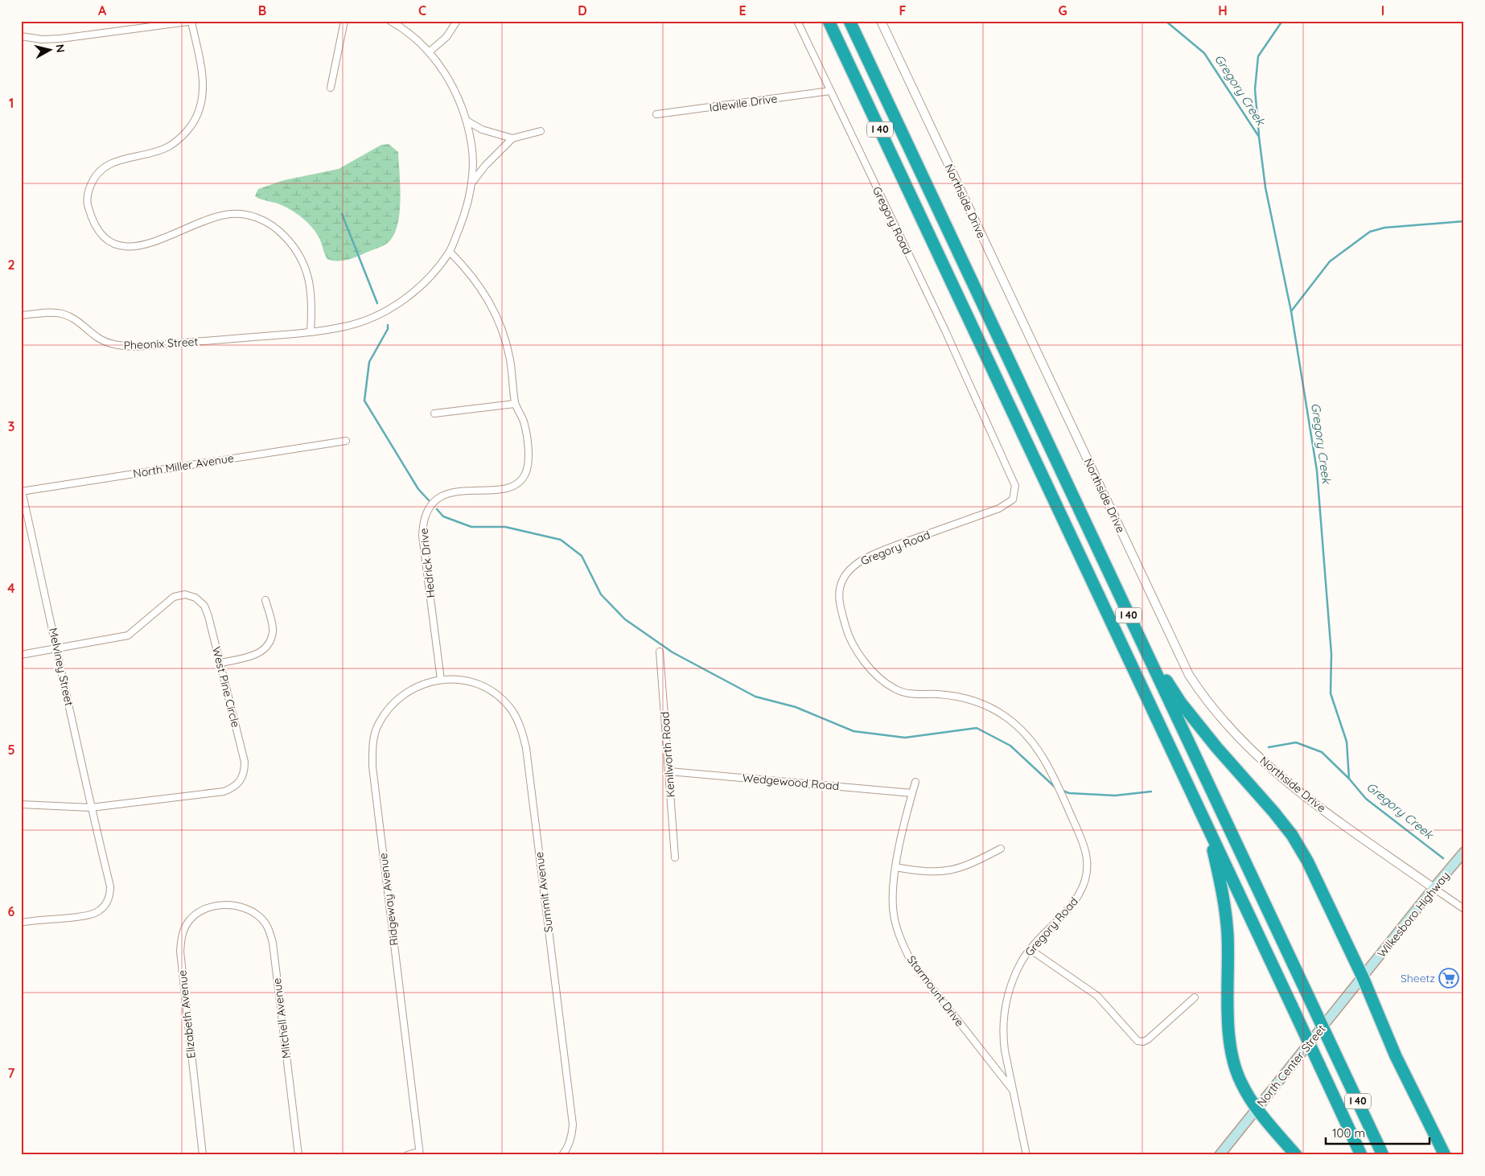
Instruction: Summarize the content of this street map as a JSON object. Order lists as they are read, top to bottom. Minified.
{"streets":{"highway":["I 40"],"main road":["Wilkesboro Highway","North Center Street"],"street":["Idlewile Drive","Northside Drive","Gregory Road","Pheonix Street","North Miller Avenue","Hedrick Drive","Melviney Street","West Pine Circle","Kenilworth Road","Wedgewood Road","Summit Avenue","Ridgeway Avenue","Starmount Drive","Elizabeth Avenue","Mitchell Avenue"]},"crossings":[["Idlewile Drive","Gregory Road"],["Northside Drive","Wilkesboro Highway"],["Gregory Road","Starmount Drive"],["Pheonix Street","Hedrick Drive"],["North Miller Avenue","Melviney Street"],["Hedrick Drive","Summit Avenue"],["Hedrick Drive","Ridgeway Avenue"],["Melviney Street","West Pine Circle"],["Kenilworth Road","Wedgewood Road"],["Wedgewood Road","Starmount Drive"],["Summit Avenue","Ridgeway Avenue"],["Wilkesboro Highway","North Center Street"],["Elizabeth Avenue","Mitchell Avenue"]],"water":["Gregory Creek"],"places":{"supermarket":["Sheetz"]},"scale_bar":"100 m","north":"right","grid":{"columns":["A","B","C","D","E","F","G","H","I"],"rows":["1","2","3","4","5","6","7"]}}
